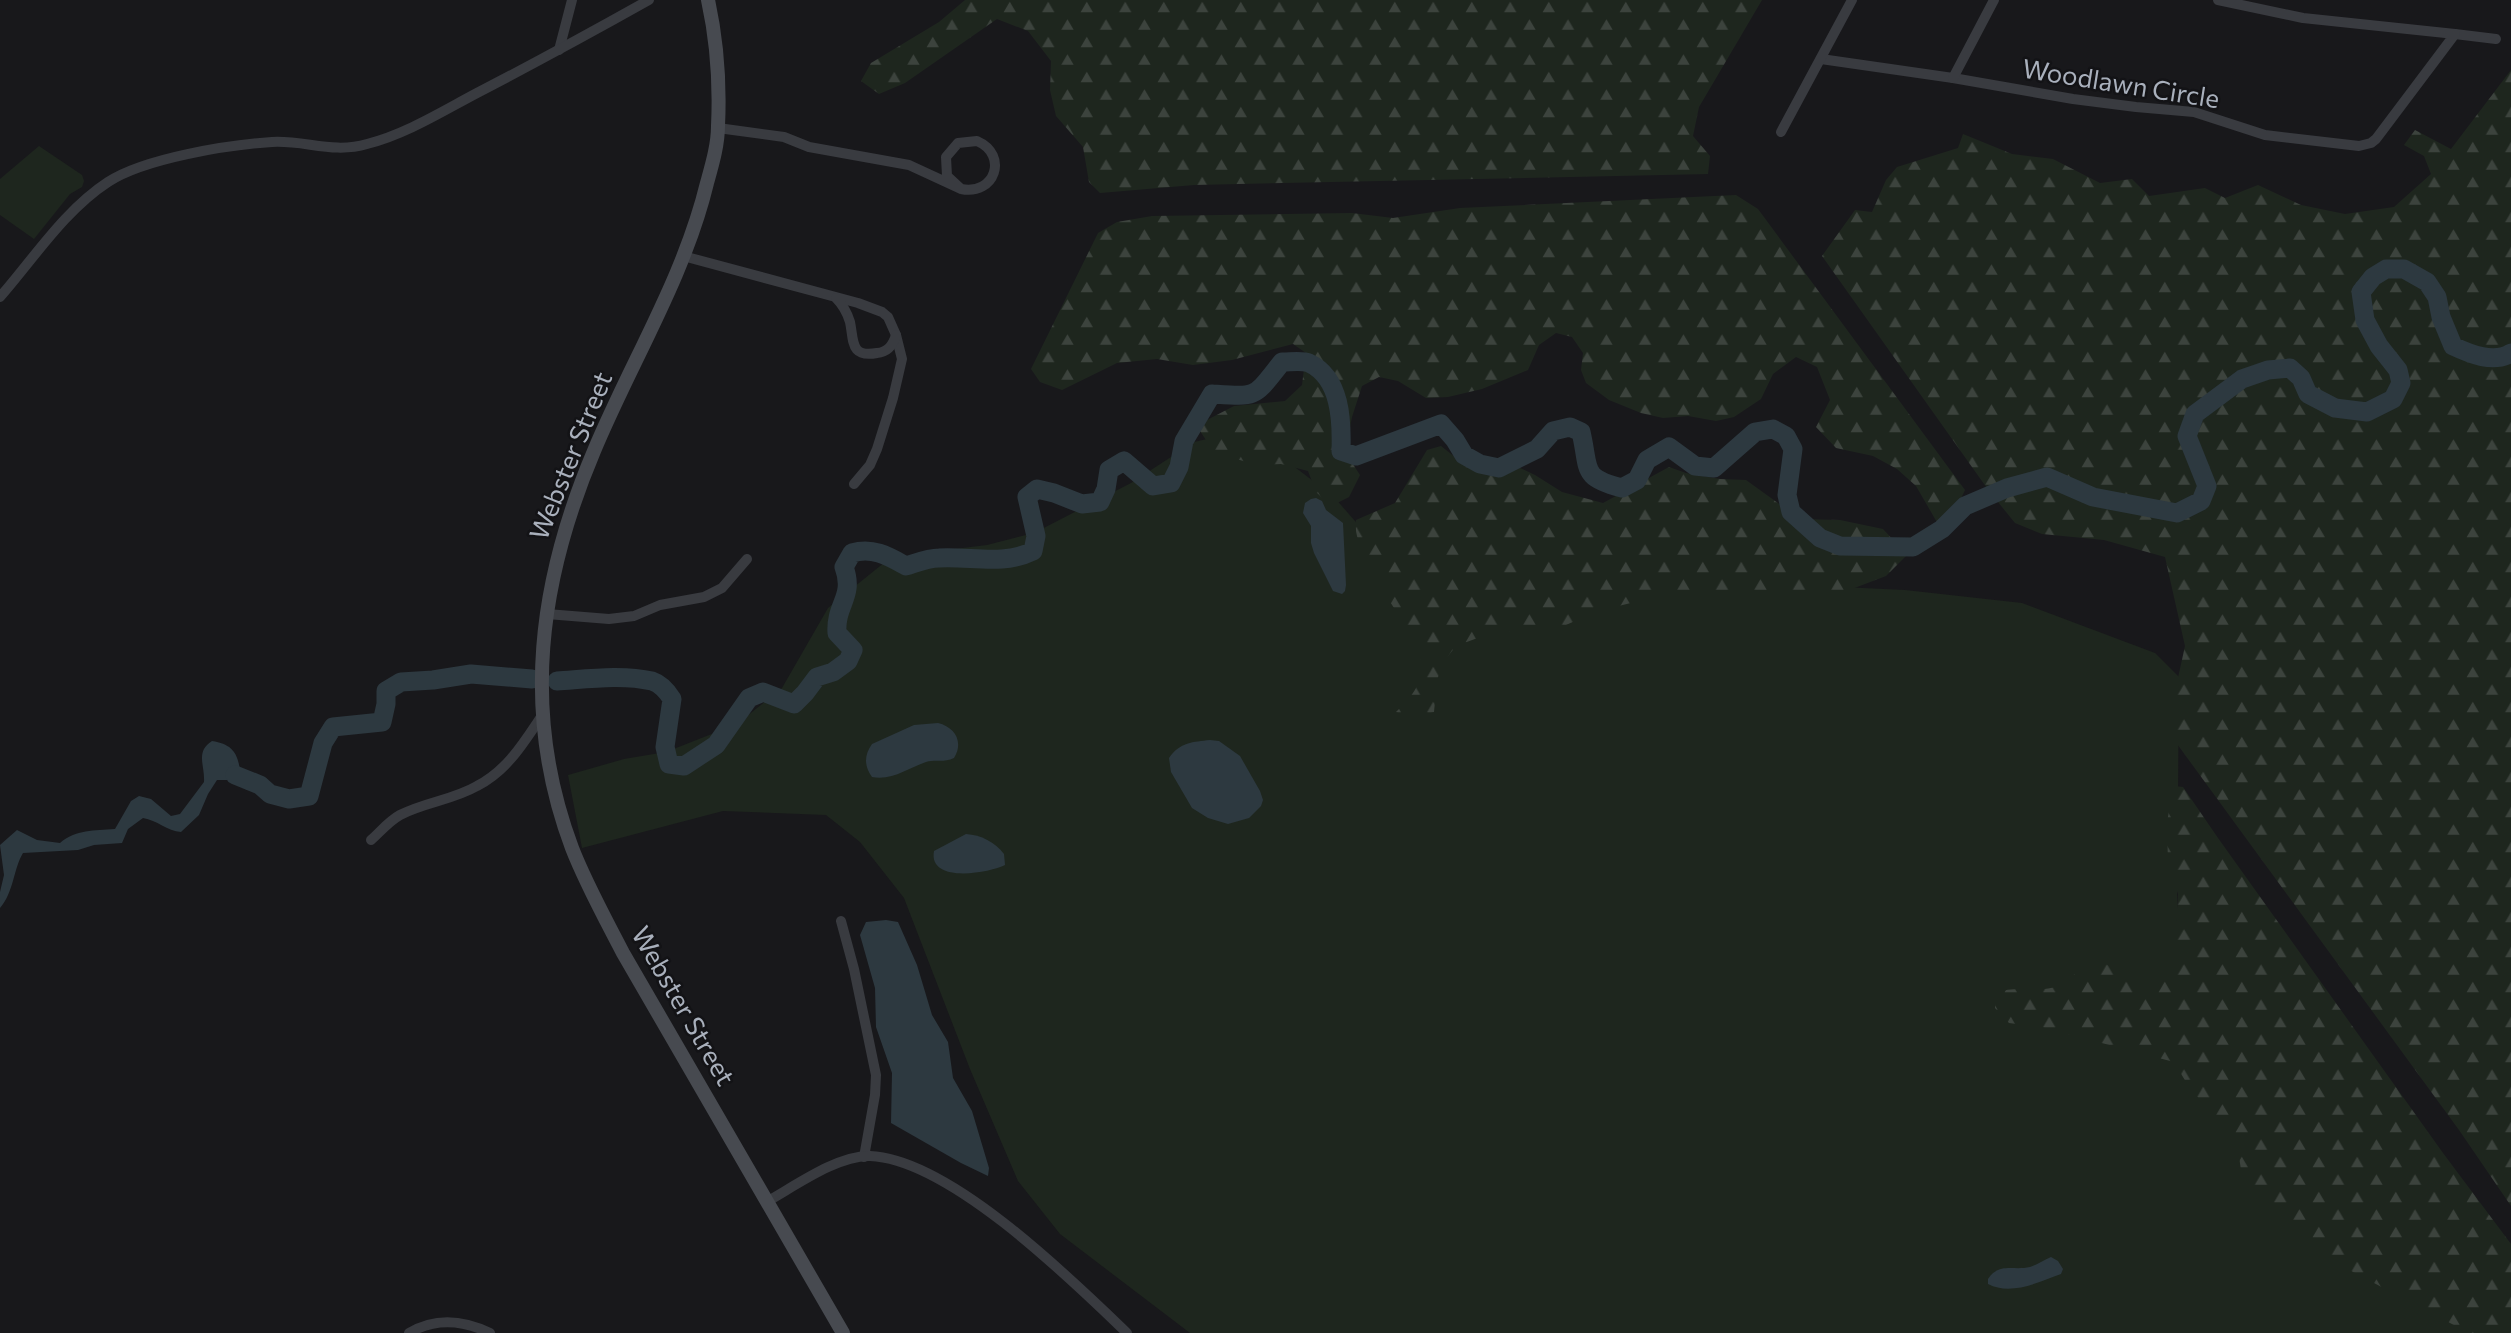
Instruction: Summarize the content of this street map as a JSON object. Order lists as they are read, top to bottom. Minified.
{"streets":{"street":["Woodlawn Circle","Webster Street"]}}
